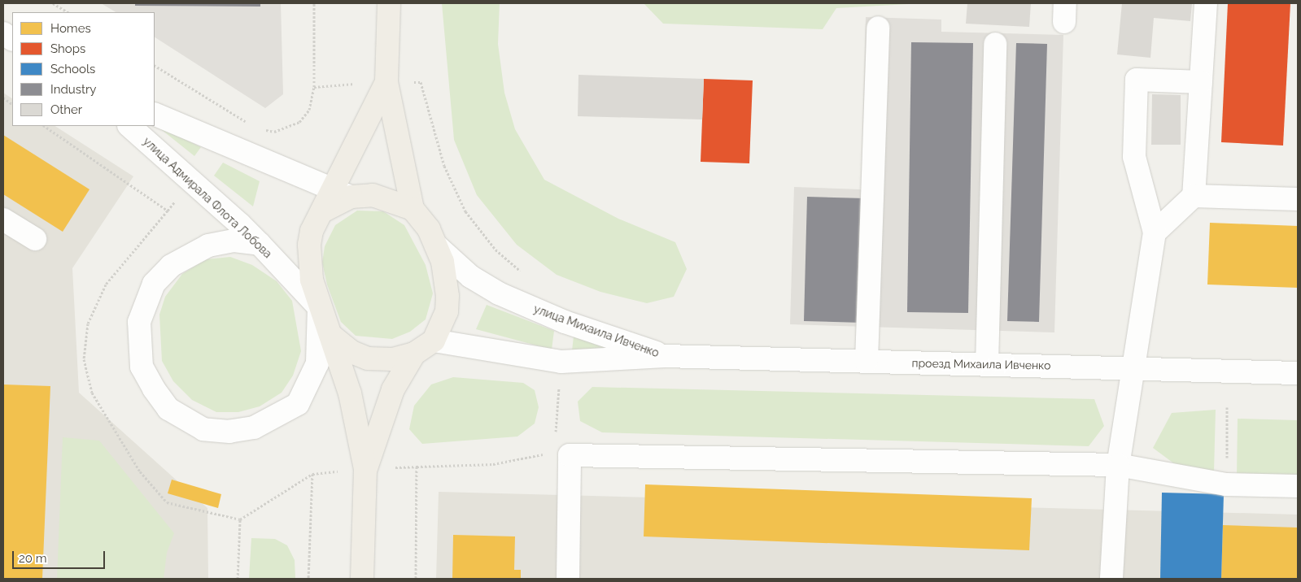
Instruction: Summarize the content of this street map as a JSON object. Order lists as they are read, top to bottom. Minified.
{"streets":{"street":["улица Адмирала Флота Лобова","улица Михаила Ивченко","проезд Михаила Ивченко"]},"crossings":[["улица Михаила Ивченко","проезд Михаила Ивченко"]],"legend":["Homes","Shops","Schools","Industry","Other"],"scale_bar":"20 m"}
